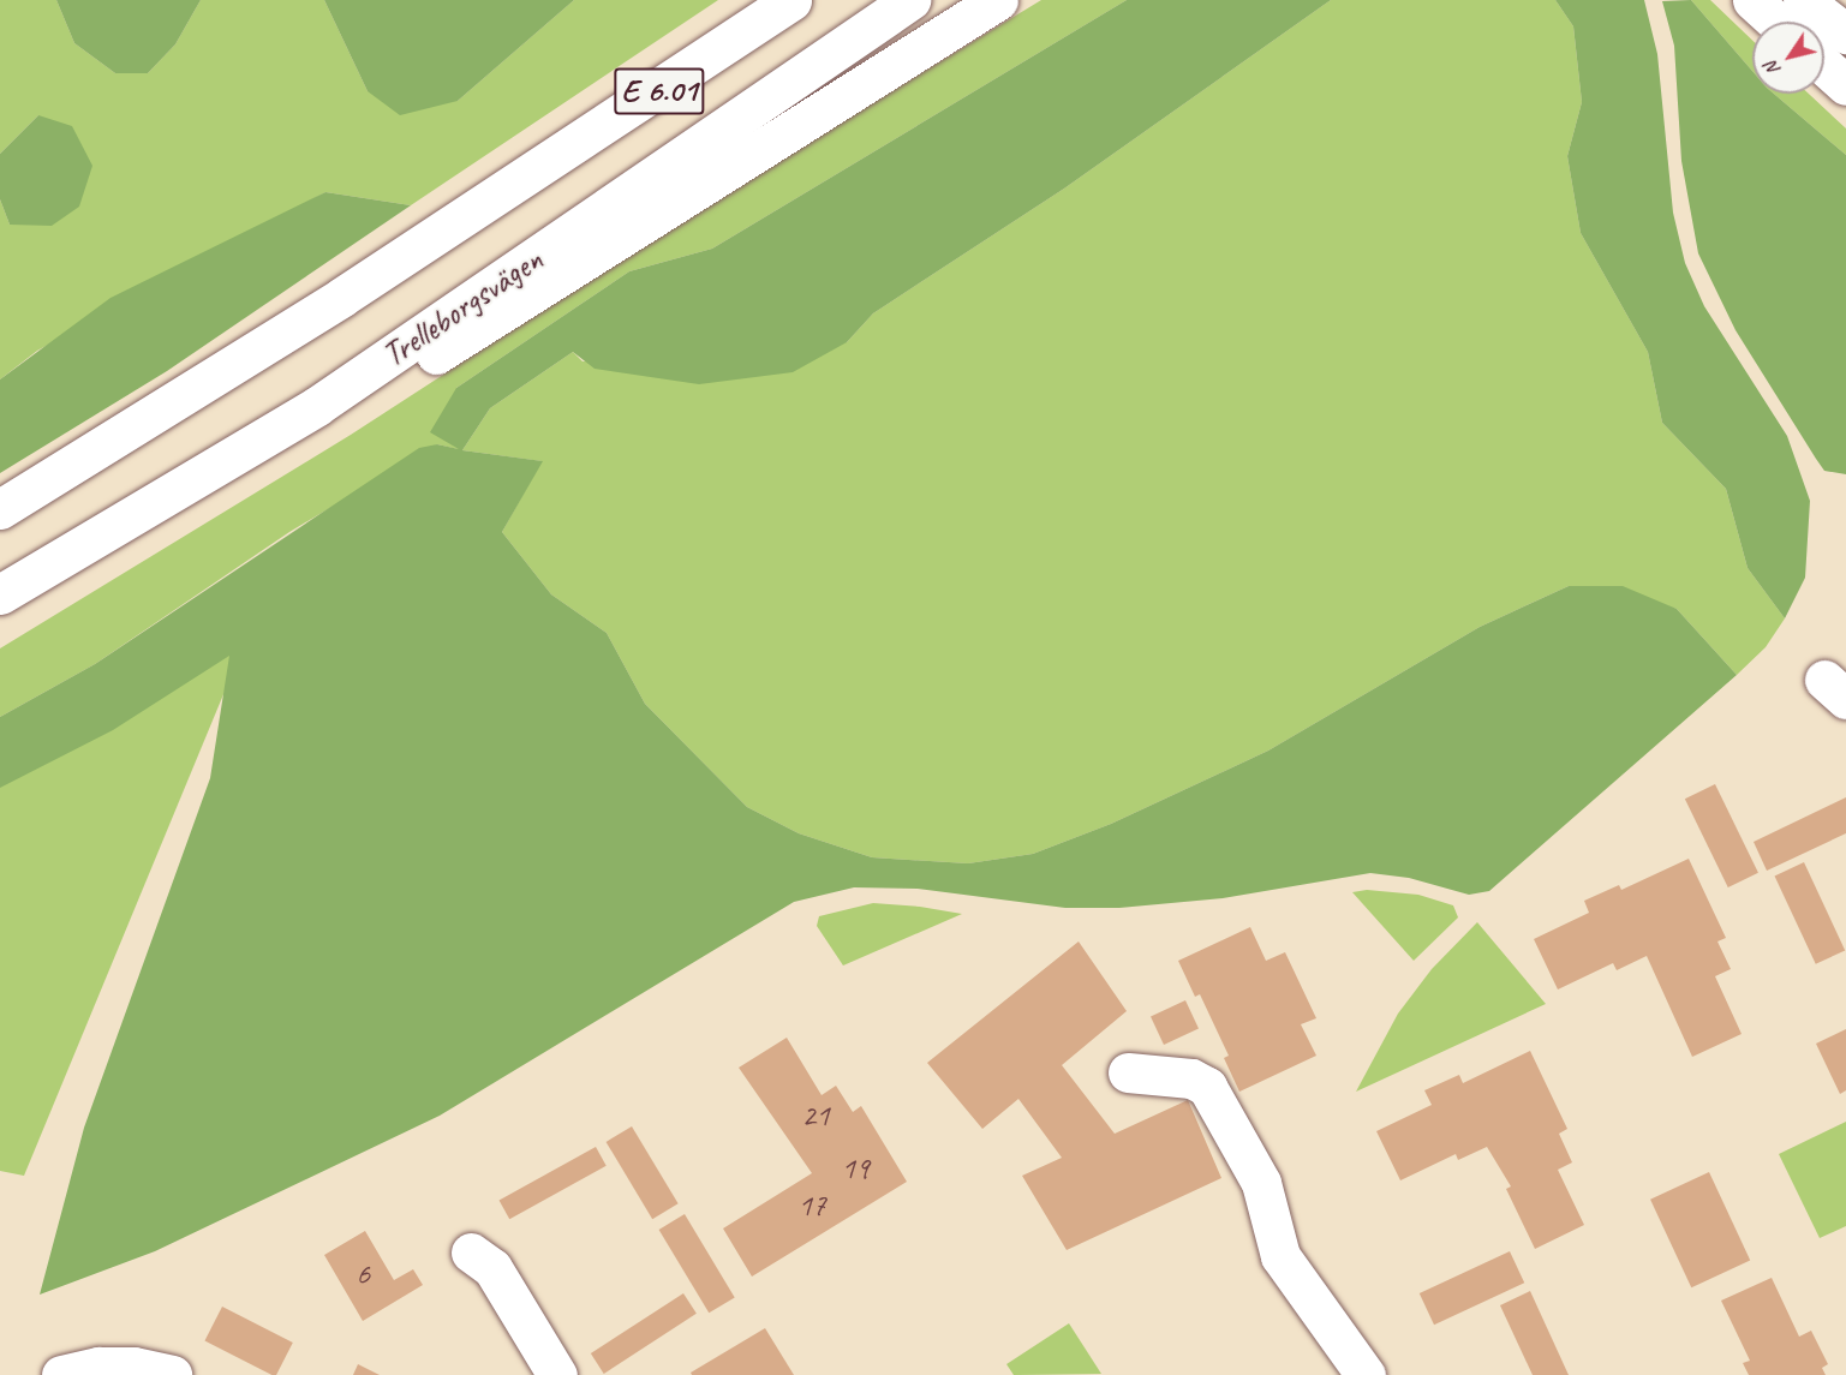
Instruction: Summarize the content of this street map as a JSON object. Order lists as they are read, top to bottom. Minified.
{"streets":{"main road":["E 6.01","Trelleborgsvägen"]},"house_numbers":["21","19","17","6"],"north":"bottom left"}
